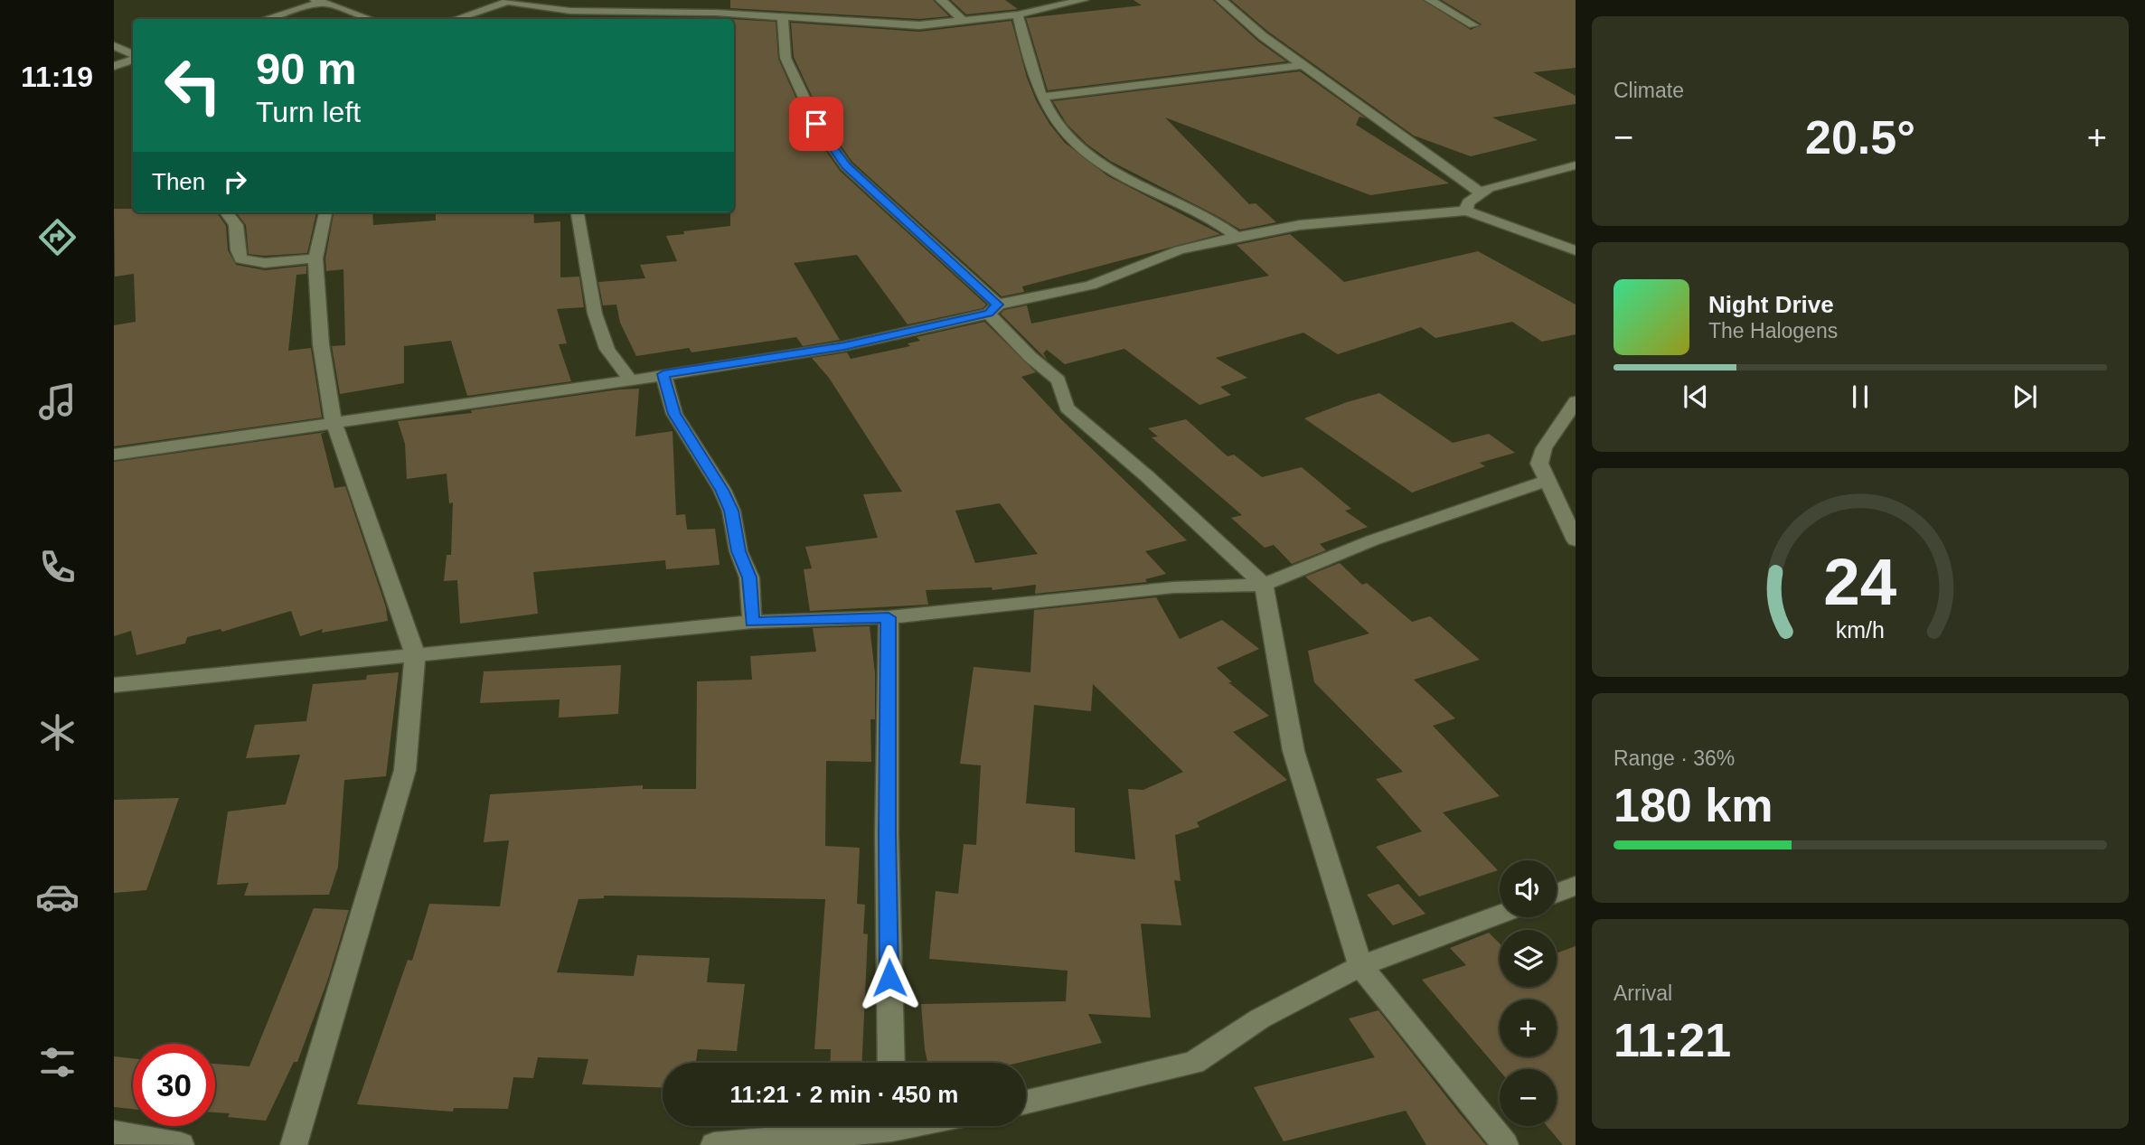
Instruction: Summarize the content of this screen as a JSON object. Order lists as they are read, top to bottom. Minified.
{"page":{"tabs":"11:19","tile":["Climate",["Range · 36%","180 km"],["Arrival","11:21"]],"turn":["90 m","Turn left"],"heat":["−","20.5°","+"],"then":"Then","song":["Night Drive","The Halogens"],"map_buttons":["+","−"],"limit":"30","trip":"11:21 · 2 min · 450 m","gauge":["24","km/h"]}}
